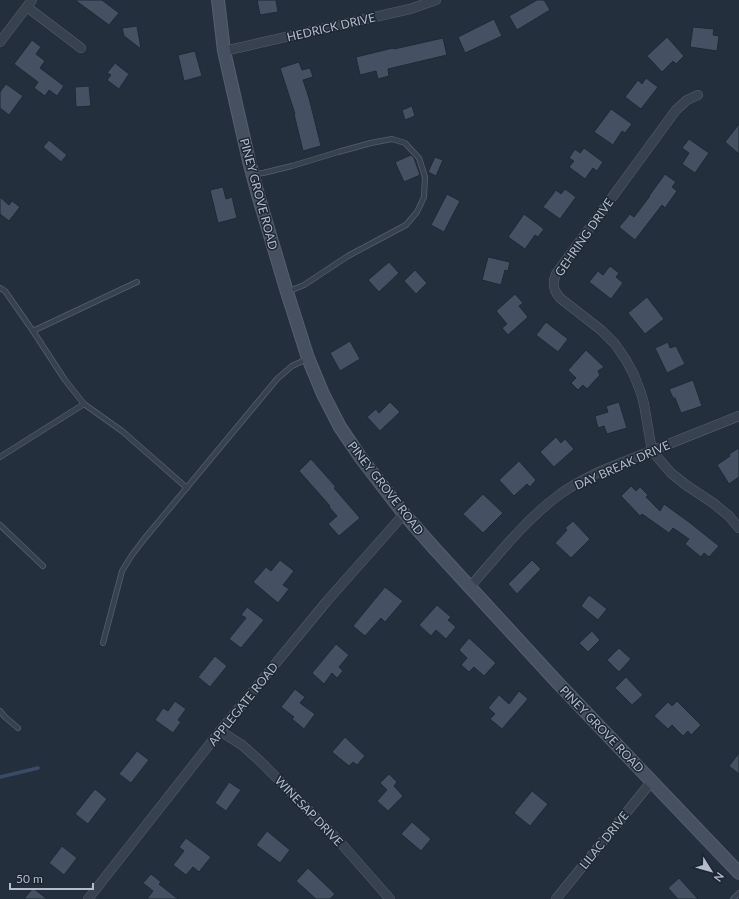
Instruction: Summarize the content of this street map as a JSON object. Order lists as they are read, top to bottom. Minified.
{"streets":{"main road":["PINEY GROVE ROAD"],"street":["HEDRICK DRIVE","GEHRING DRIVE","DAY BREAK DRIVE","APPLEGATE ROAD","WINESAP DRIVE","LILAC DRIVE"]},"crossings":[["HEDRICK DRIVE","PINEY GROVE ROAD"],["PINEY GROVE ROAD","DAY BREAK DRIVE"],["PINEY GROVE ROAD","APPLEGATE ROAD"],["PINEY GROVE ROAD","LILAC DRIVE"],["GEHRING DRIVE","DAY BREAK DRIVE"],["APPLEGATE ROAD","WINESAP DRIVE"]],"scale_bar":"50 m","north":"bottom right"}
